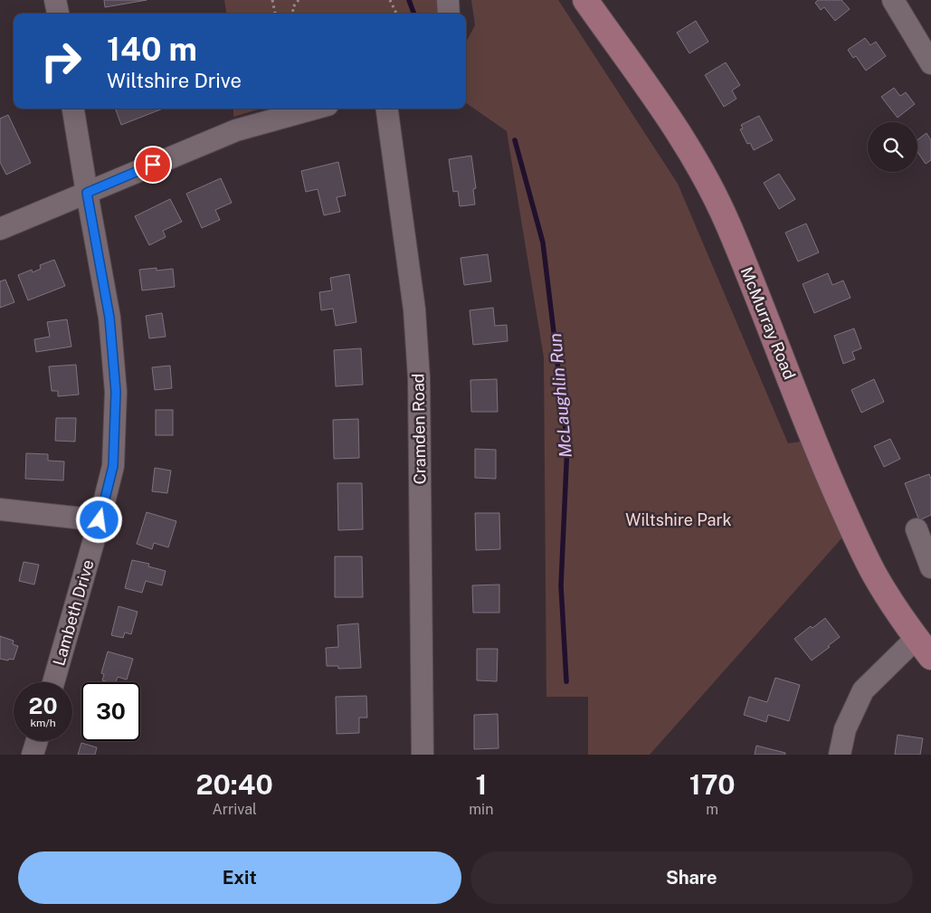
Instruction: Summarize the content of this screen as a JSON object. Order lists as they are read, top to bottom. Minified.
{"streets":{"main road":["McMurray Road"],"street":["Cramden Road","Lambeth Drive"]},"water":["McLaughlin Run"],"parks":["Wiltshire Park"],"page":{"turn":["140 m","Wiltshire Drive"],"speed":"20 km/h","limit":"30","eta":["20:40","Arrival","1","min","170","m"],"buttons":["Exit","Share"]}}
